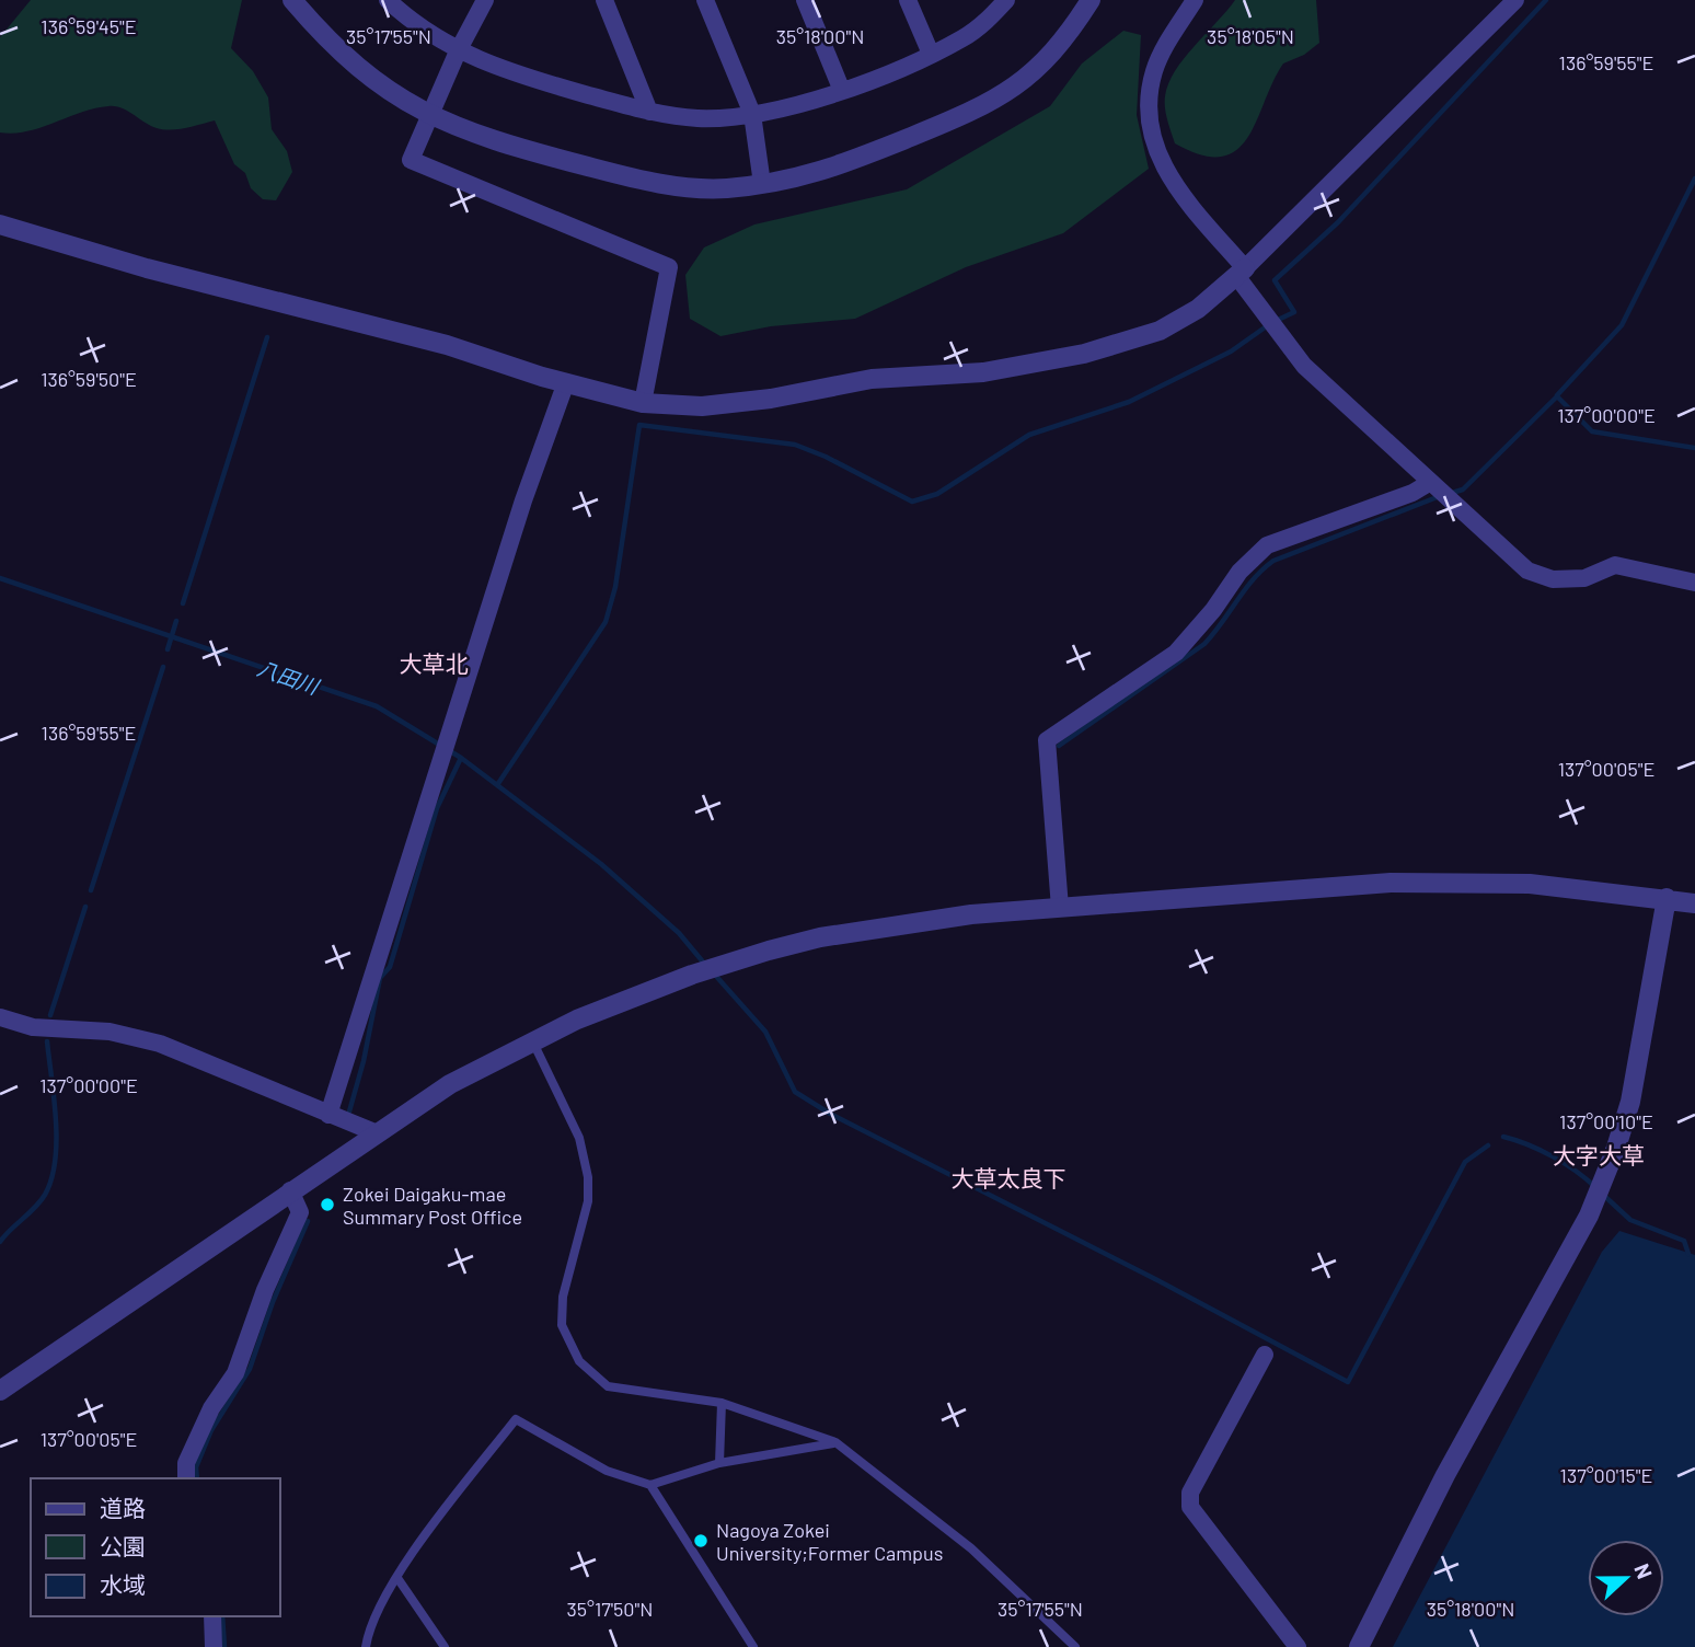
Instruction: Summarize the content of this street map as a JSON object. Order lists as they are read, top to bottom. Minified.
{"districts":["大草北","大字大草","大草太良下"],"water":["八田川"],"places":["Zokei Daigaku-mae Summary Post Office","Nagoya Zokei University;Former Campus"],"legend":["道路","公園","水域"],"north":"right","coordinates":["136°59'45\"E","35°17'55\"N","35°18'00\"N","35°18'05\"N","136°59'55\"E","136°59'50\"E","137°00'00\"E","137°00'05\"E","137°00'10\"E","137°00'15\"E","35°17'50\"N"]}
